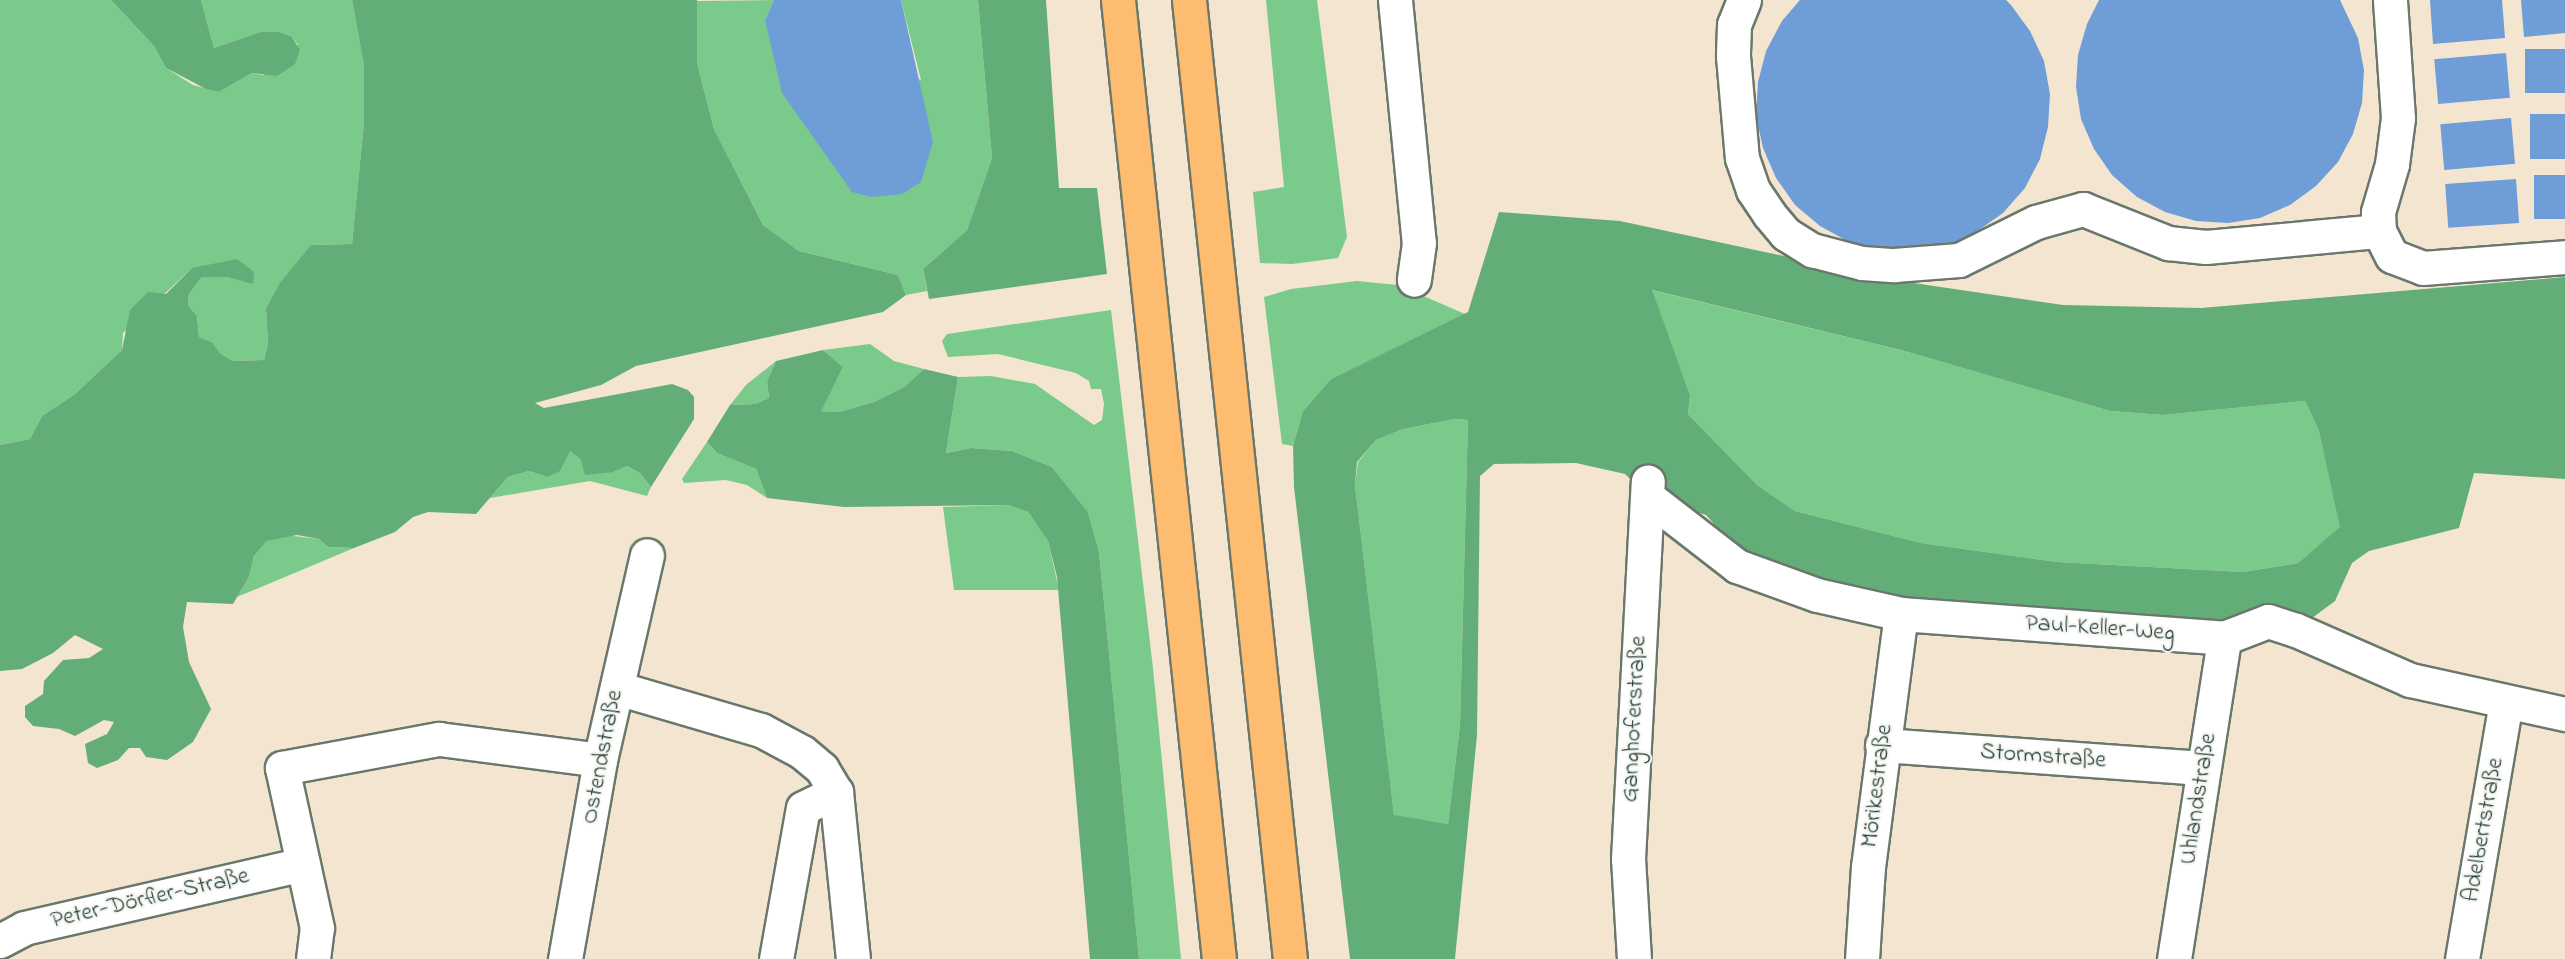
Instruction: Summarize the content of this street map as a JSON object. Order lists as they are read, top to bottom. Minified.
{"streets":{"street":["Paul-Keller-Weg","Ganghoferstraße","Ostendstraße","Stormstraße","Mörikestraße","Uhlandstraße","Adelbertstraße","Peter-Dörfler-Straße"]},"crossings":[["Paul-Keller-Weg","Ganghoferstraße"],["Paul-Keller-Weg","Mörikestraße"],["Paul-Keller-Weg","Uhlandstraße"],["Paul-Keller-Weg","Adelbertstraße"],["Stormstraße","Mörikestraße"],["Stormstraße","Uhlandstraße"]]}
